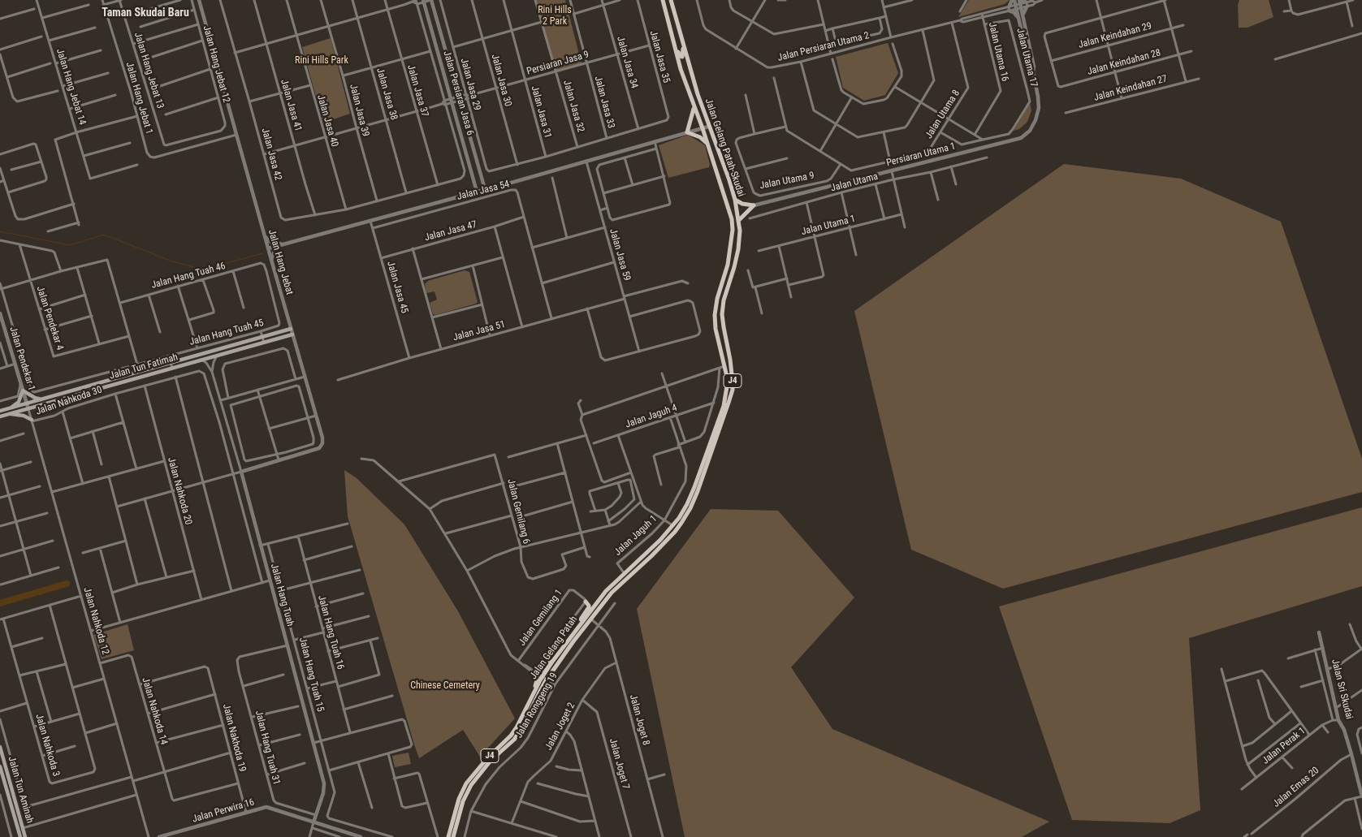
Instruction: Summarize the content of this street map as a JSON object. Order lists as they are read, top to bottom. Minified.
{"streets":{"main road":["Jalan Gelang Patah-Skudai","Jalan Tun Fatimah","J4","Jalan Gelang Patah","Jalan Tun Aminah"],"street":["Jalan Keindahan 29","Jalan Persiaran Utama 2","Jalan Utama 16","Jalan Jasa 35","Jalan Utama 17","Jalan Jasa 34","Jalan Keindahan 28","Persiaran Jasa 9","Jalan Hang Jebat 12","Jalan Hang Jebat 13","Jalan Jasa 30","Jalan Jasa 29","Jalan Hang Jebat 14","Jalan Keindahan 27","Jalan Jasa 37","Jalan Persiaran Jasa 6","Jalan Jasa 38","Jalan Hang Jebat 1","Jalan Jasa 33","Jalan Jasa 41","Jalan Jasa 32","Jalan Jasa 39","Jalan Jasa 31","Jalan Utama 8","Jalan Jasa 40","Jalan Jasa 42","Persiaran Utama 1","Jalan Utama 9","Jalan Utama","Jalan Jasa 54","Jalan Utama 1","Jalan Jasa 47","Jalan Jasa 59","Jalan Hang Jebat","Jalan Hang Tuah 46","Jalan Jasa 45","Jalan Pendekar 4","Jalan Jasa 51","Jalan Hang Tuah 45","Jalan Pendekar 1","Jalan Nahkoda 30","Jalan Jaguh 4","Jalan Nahkoda 20","Jalan Gemilang 6","Jalan Jaguh 1","Jalan Hang Tuah","Jalan Gemilang 1","Jalan Nahkoda 12","Jalan Hang Tuah 16","Jalan Hang Tuah 15","Jalan Sri Skudai","Jalan Ronggeng 19","Jalan Nahkoda 14","Jalan Joget 8","Jalan Joget 2","Jalan Nakhoda 19","Jalan Nahkoda 3","Jalan Perak 1","Jalan Hang Tuah 31","Jalan Joget 7","Jalan Emas 20","Jalan Perwira 16"]},"crossings":[["Jalan Keindahan 29","Jalan Keindahan 28"],["Jalan Persiaran Utama 2","Jalan Utama 16"],["Jalan Persiaran Utama 2","Jalan Utama 8"],["Jalan Persiaran Utama 2","Persiaran Utama 1"],["Jalan Utama 16","Jalan Utama 17"],["Jalan Jasa 35","Jalan Jasa 34"],["Jalan Jasa 35","Persiaran Jasa 9"],["Jalan Jasa 34","Persiaran Jasa 9"],["Persiaran Jasa 9","Jalan Jasa 30"],["Persiaran Jasa 9","Jalan Jasa 29"],["Persiaran Jasa 9","Jalan Persiaran Jasa 6"],["Persiaran Jasa 9","Jalan Jasa 33"],["Persiaran Jasa 9","Jalan Jasa 32"],["Persiaran Jasa 9","Jalan Jasa 31"],["Jalan Hang Jebat 12","Jalan Hang Jebat 13"],["Jalan Jasa 30","Jalan Jasa 29"],["Jalan Jasa 37","Jalan Jasa 42"],["Jalan Jasa 38","Jalan Jasa 42"],["Jalan Hang Jebat 1","Jalan Hang Jebat"],["Jalan Jasa 41","Jalan Jasa 42"],["Jalan Jasa 39","Jalan Jasa 42"],["Jalan Utama 8","Jalan Utama 9"],["Jalan Jasa 40","Jalan Jasa 42"],["Jalan Gelang Patah-Skudai","Jalan Gelang Patah"],["Jalan Jasa 54","Jalan Jasa 47"],["Jalan Jasa 54","Jalan Jasa 45"],["Jalan Jasa 54","Jalan Jasa 51"],["Jalan Jasa 47","Jalan Jasa 45"],["Jalan Jasa 59","Jalan Jasa 51"],["Jalan Hang Jebat","Jalan Tun Fatimah"],["Jalan Hang Jebat","Jalan Hang Tuah"],["Jalan Hang Tuah 46","Jalan Hang Tuah 45"],["Jalan Jasa 45","Jalan Jasa 51"],["Jalan Pendekar 1","Jalan Tun Fatimah"],["Jalan Pendekar 1","Jalan Nahkoda 12"],["Jalan Tun Fatimah","Jalan Hang Tuah"],["Jalan Tun Fatimah","Jalan Nahkoda 12"],["Jalan Nahkoda 30","Jalan Nahkoda 20"],["Jalan Nahkoda 30","Jalan Nahkoda 12"],["Jalan Jaguh 4","Jalan Jaguh 1"],["Jalan Jaguh 1","Jalan Gelang Patah"],["Jalan Hang Tuah","Jalan Hang Tuah 31"],["Jalan Hang Tuah","Jalan Perwira 16"],["Jalan Nahkoda 12","Jalan Nahkoda 14"],["Jalan Gelang Patah","Jalan Joget 8"],["Jalan Sri Skudai","Jalan Perak 1"],["Jalan Sri Skudai","Jalan Emas 20"],["Jalan Ronggeng 19","Jalan Joget 8"],["Jalan Nahkoda 14","Jalan Nakhoda 19"],["Jalan Joget 8","Jalan Joget 2"],["Jalan Joget 2","Jalan Joget 7"],["Jalan Nakhoda 19","Jalan Perwira 16"]],"districts":["Taman Skudai Baru"],"parks":["Rini Hills 2 Park","Rini Hills Park","Chinese Cemetery"]}
